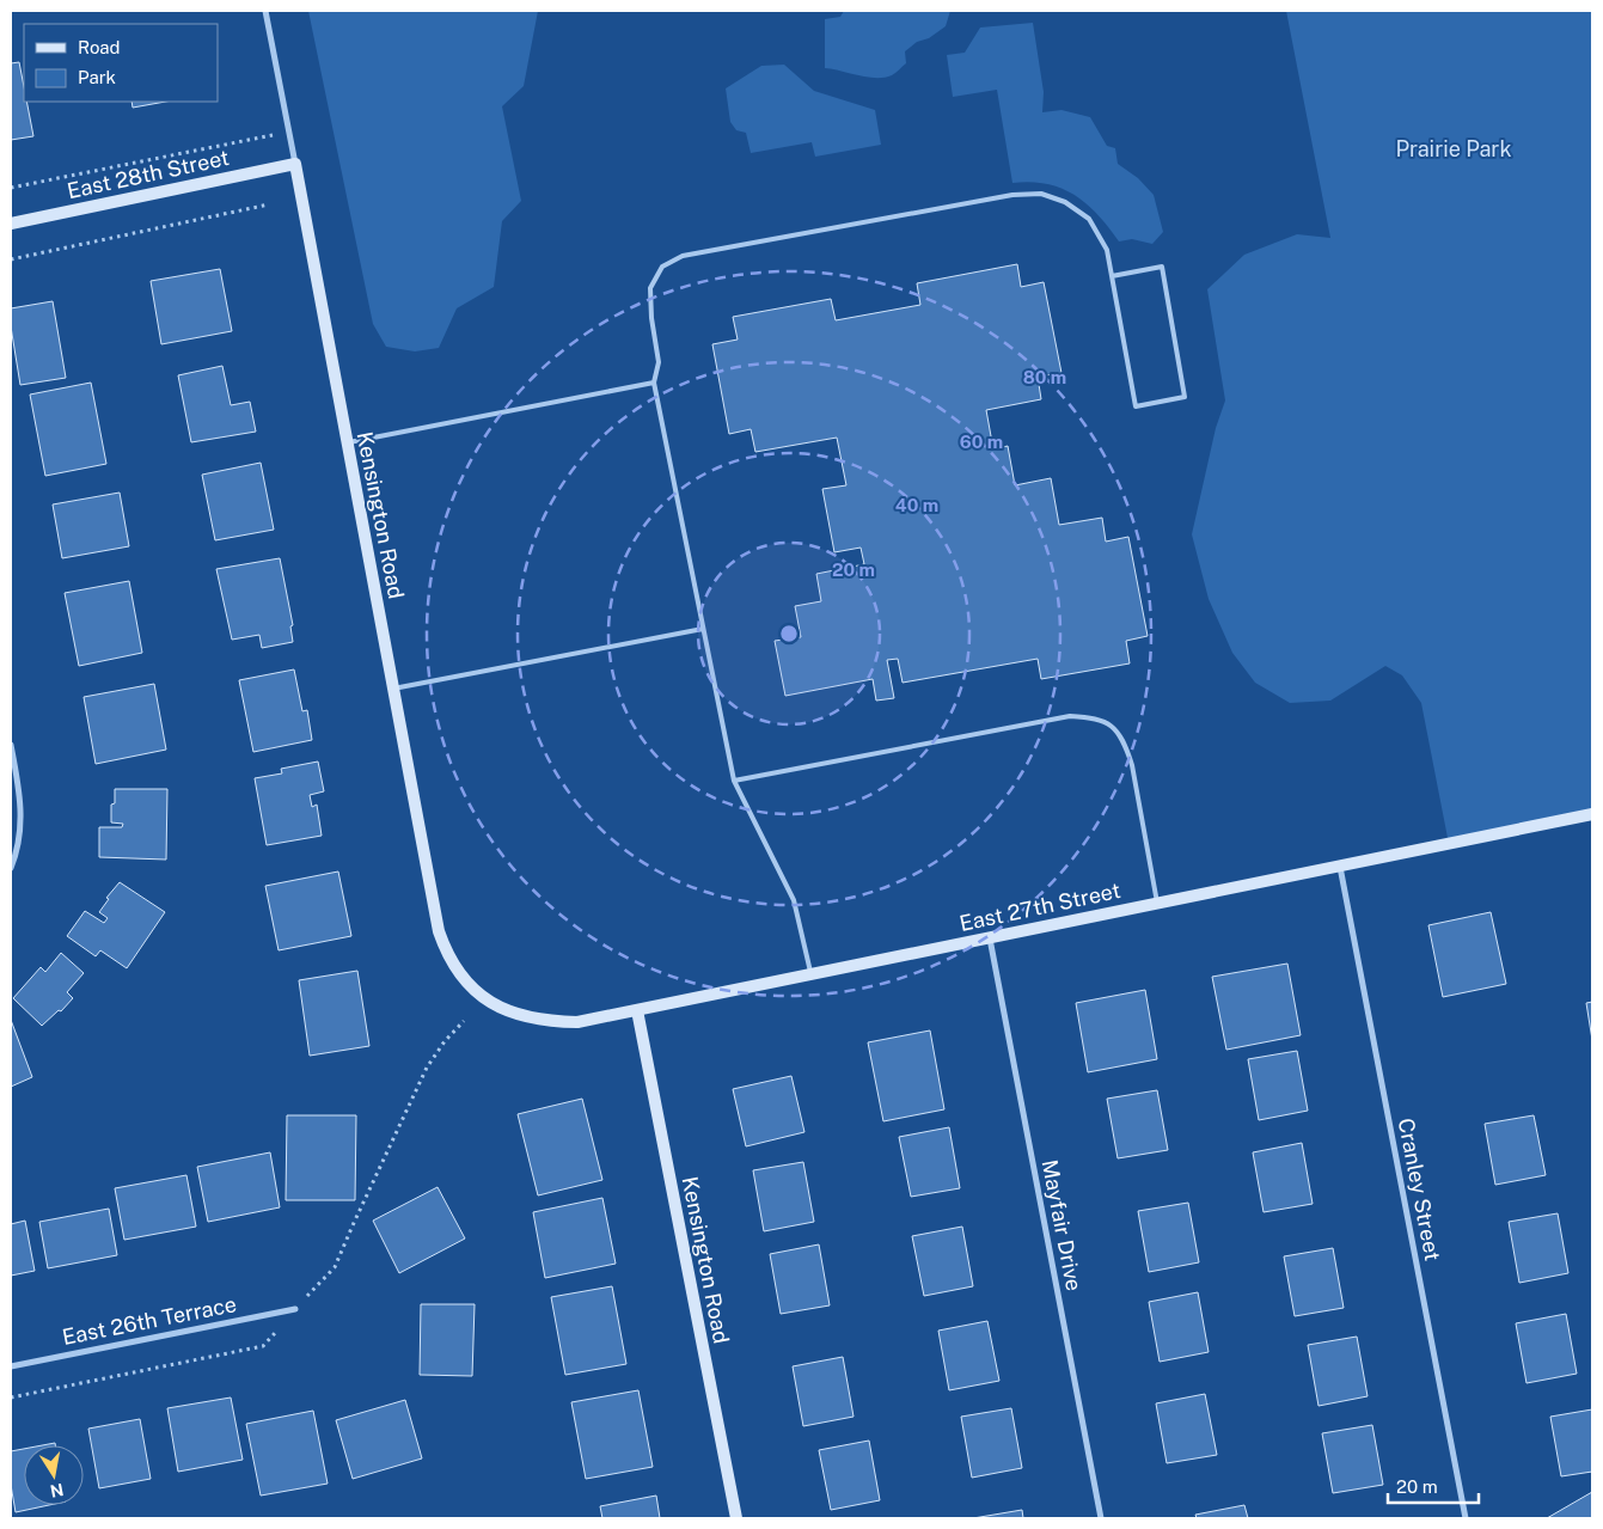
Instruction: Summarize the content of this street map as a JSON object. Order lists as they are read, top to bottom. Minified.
{"streets":{"street":["East 28th Street","Kensington Road","East 27th Street","Cranley Street","Mayfair Drive","East 26th Terrace"]},"crossings":[["East 28th Street","Kensington Road"],["Kensington Road","East 27th Street"],["East 27th Street","Cranley Street"],["East 27th Street","Mayfair Drive"]],"parks":["Prairie Park"],"legend":["Road","Park"],"scale_bar":"20 m","north":"bottom","rings":["80 m","60 m","40 m","20 m"]}
